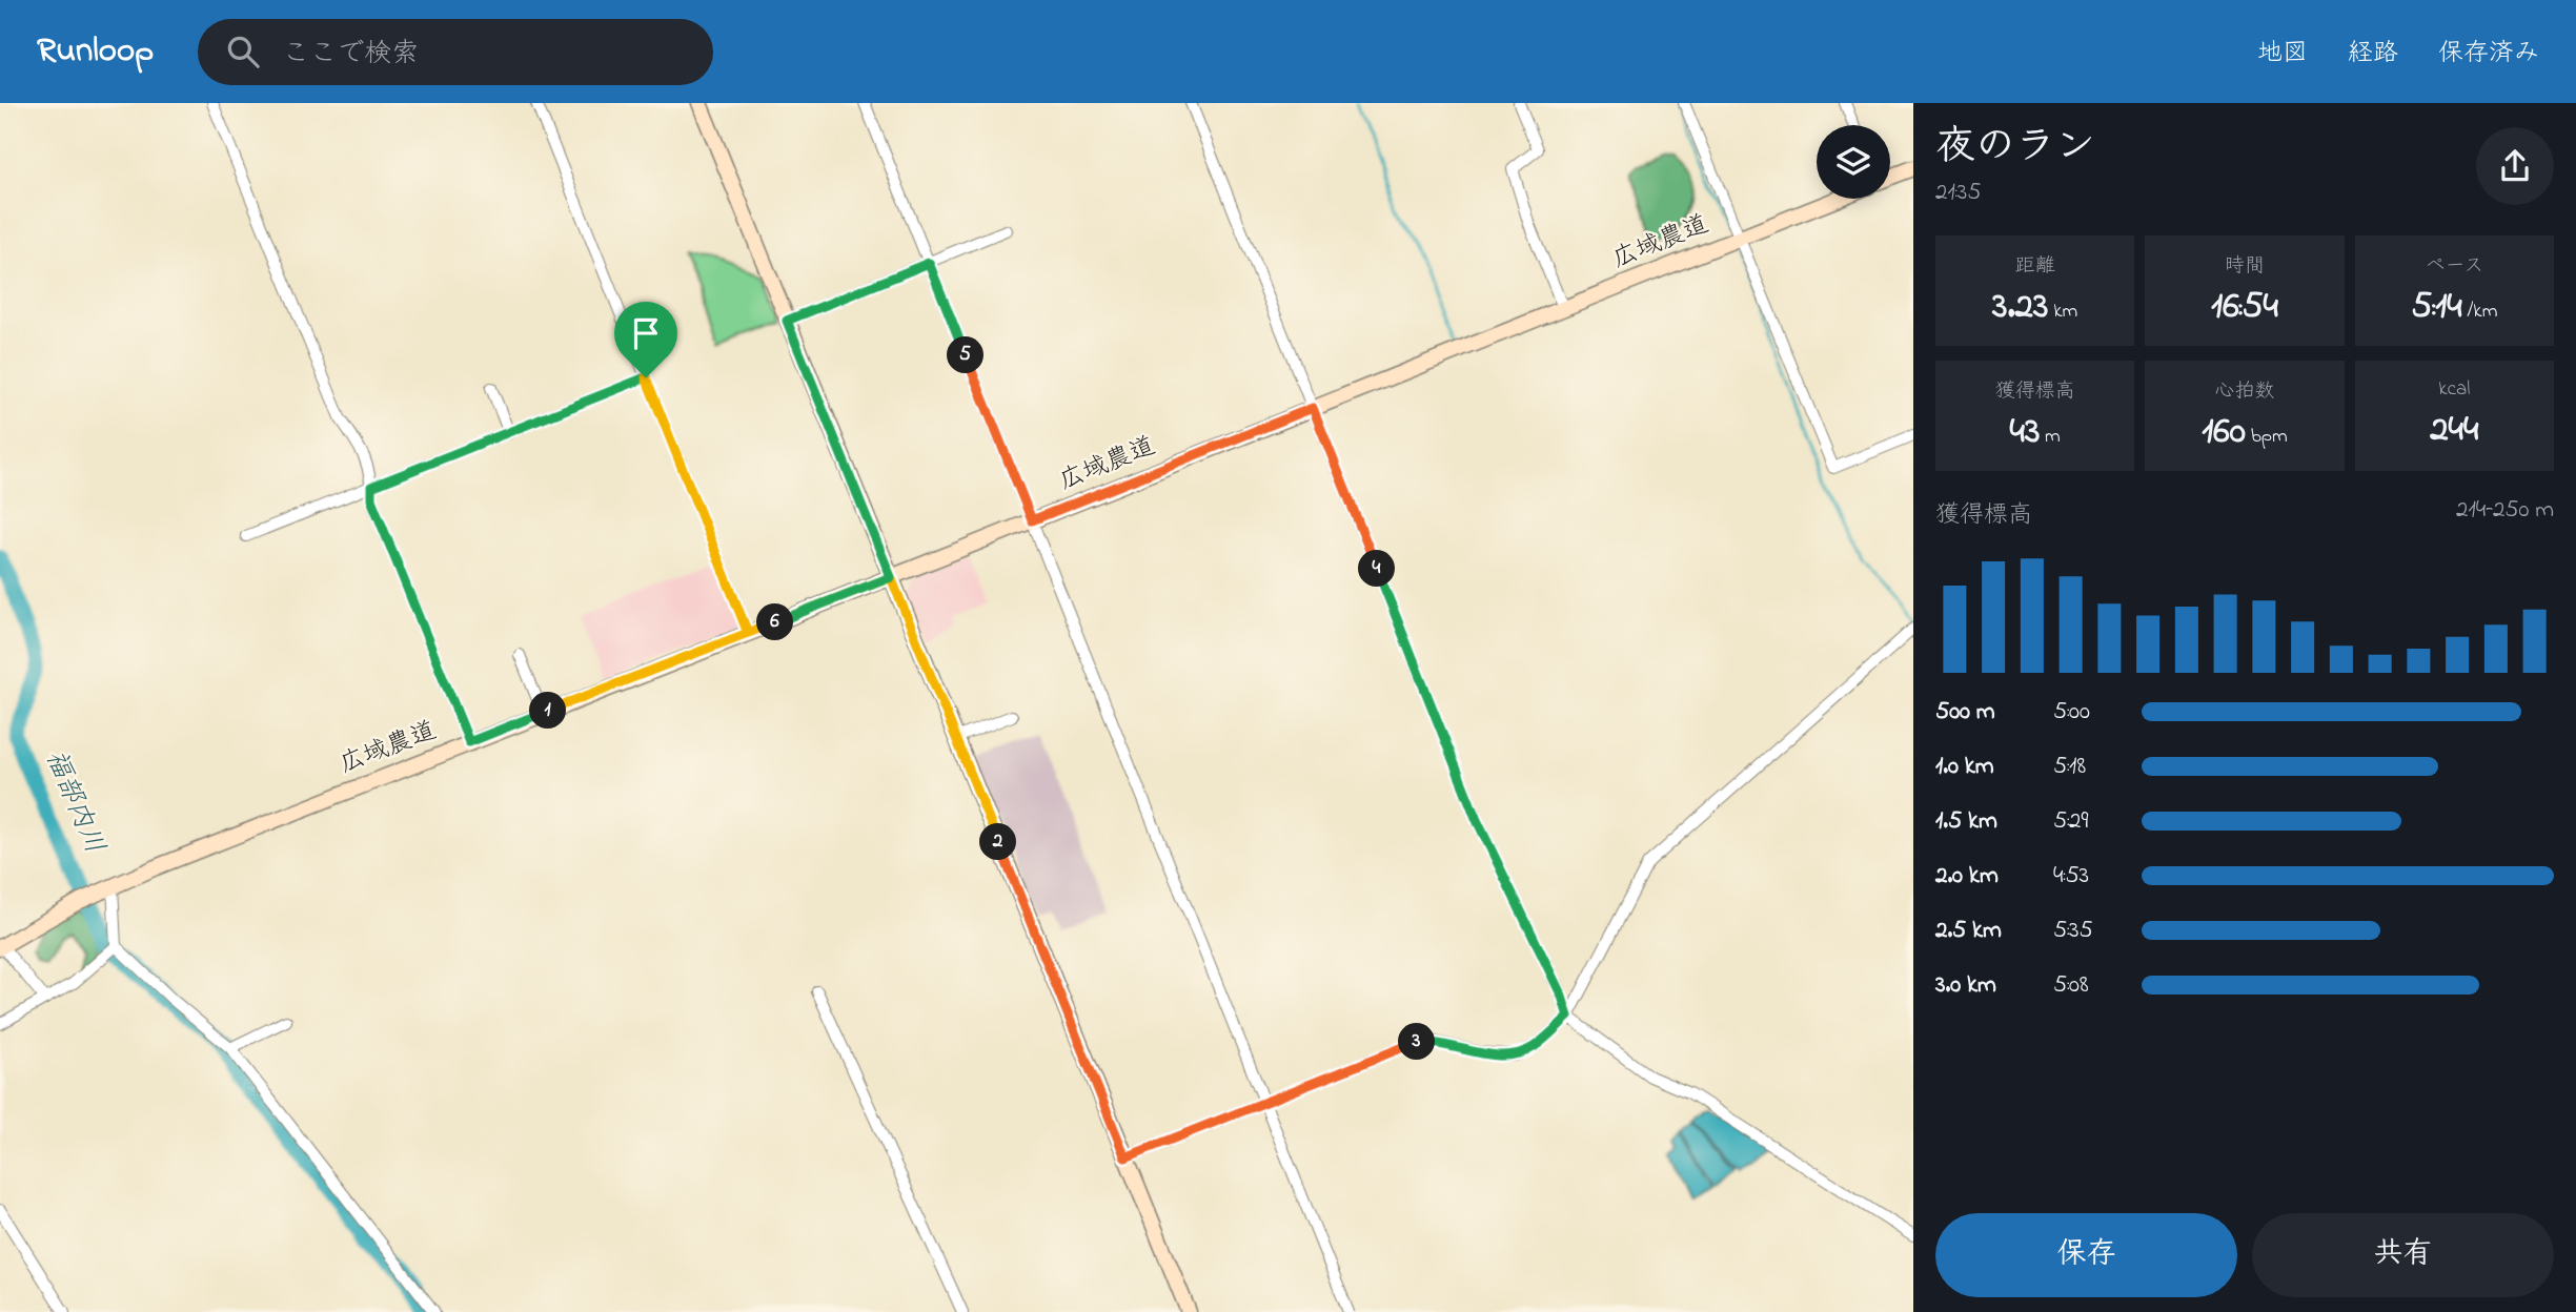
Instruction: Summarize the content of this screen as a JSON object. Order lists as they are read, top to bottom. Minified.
{"streets":{"street":["広域農道"]},"water":["福部内川"],"page":{"header":"Runloop","search":"ここで検索","nav":["地図","経路","保存済み"],"heading":["夜のラン","21:35"],"stats":[["距離","3.23 km"],["時間","16:54"],["ペース","5:14 /km"],["獲得標高","43 m"],["心拍数","160 bpm"],["kcal","244"]],"pins":["5","4","6","1","2","3"],"chart":["獲得標高","214–250 m"],"list":[{"name":"500 m","note":"5:00"},{"name":"1.0 km","note":"5:18"},{"name":"1.5 km","note":"5:29"},{"name":"2.0 km","note":"4:53"},{"name":"2.5 km","note":"5:35"},{"name":"3.0 km","note":"5:08"}],"buttons":["保存","共有"]}}
